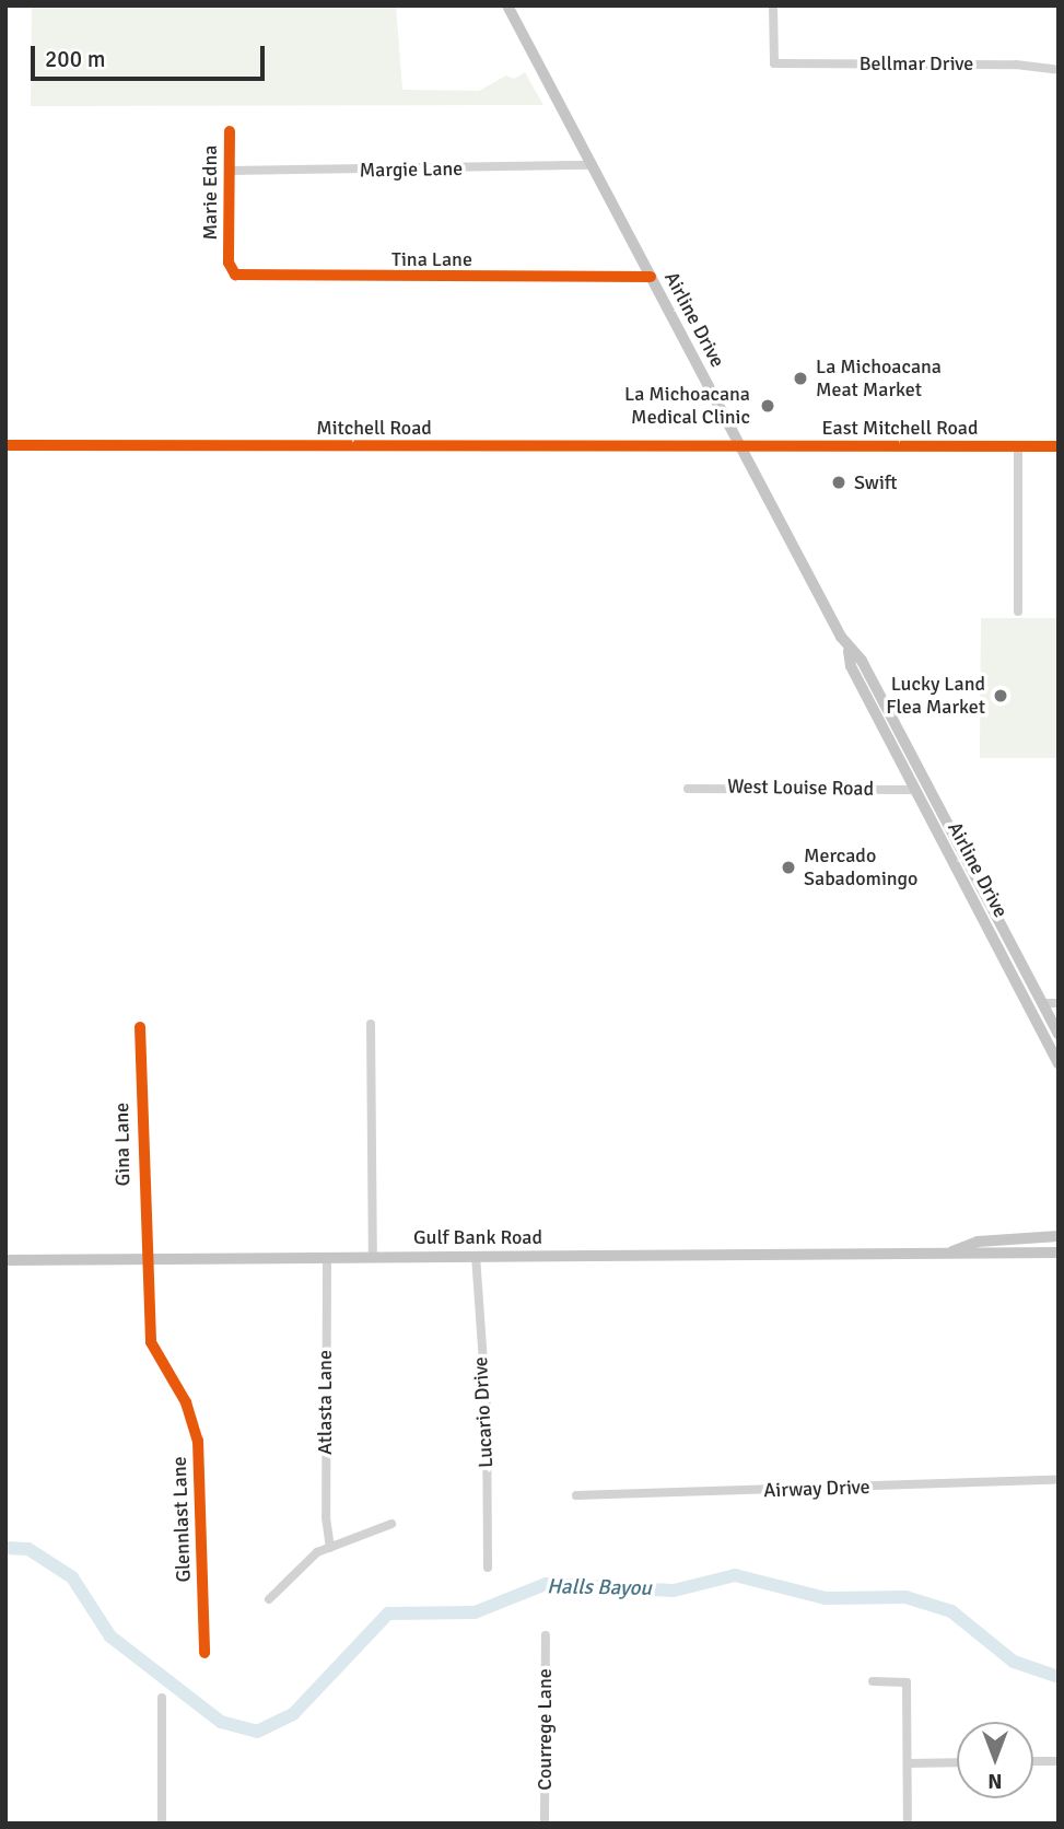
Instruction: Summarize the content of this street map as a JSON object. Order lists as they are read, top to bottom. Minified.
{"streets":{"main road":["Airline Drive","Gulf Bank Road"],"street":["Bellmar Drive","Margie Lane","Marie Edna","Tina Lane","Mitchell Road","East Mitchell Road","West Louise Road","Gina Lane","Atlasta Lane","Lucario Drive","Airway Drive","Glennlast Lane","Courrege Lane"]},"crossings":[["Margie Lane","Marie Edna"],["Margie Lane","Airline Drive"],["Marie Edna","Tina Lane"],["Tina Lane","Airline Drive"],["Airline Drive","Mitchell Road"],["Airline Drive","East Mitchell Road"],["Airline Drive","West Louise Road"],["Mitchell Road","East Mitchell Road"],["Gina Lane","Gulf Bank Road"],["Gina Lane","Glennlast Lane"],["Gulf Bank Road","Atlasta Lane"],["Gulf Bank Road","Lucario Drive"],["Gulf Bank Road","Glennlast Lane"]],"water":["Halls Bayou"],"places":["La Michoacana Meat Market","La Michoacana Medical Clinic","Swift","Lucky Land Flea Market","Mercado Sabadomingo"],"scale_bar":"200 m","north":"bottom"}
